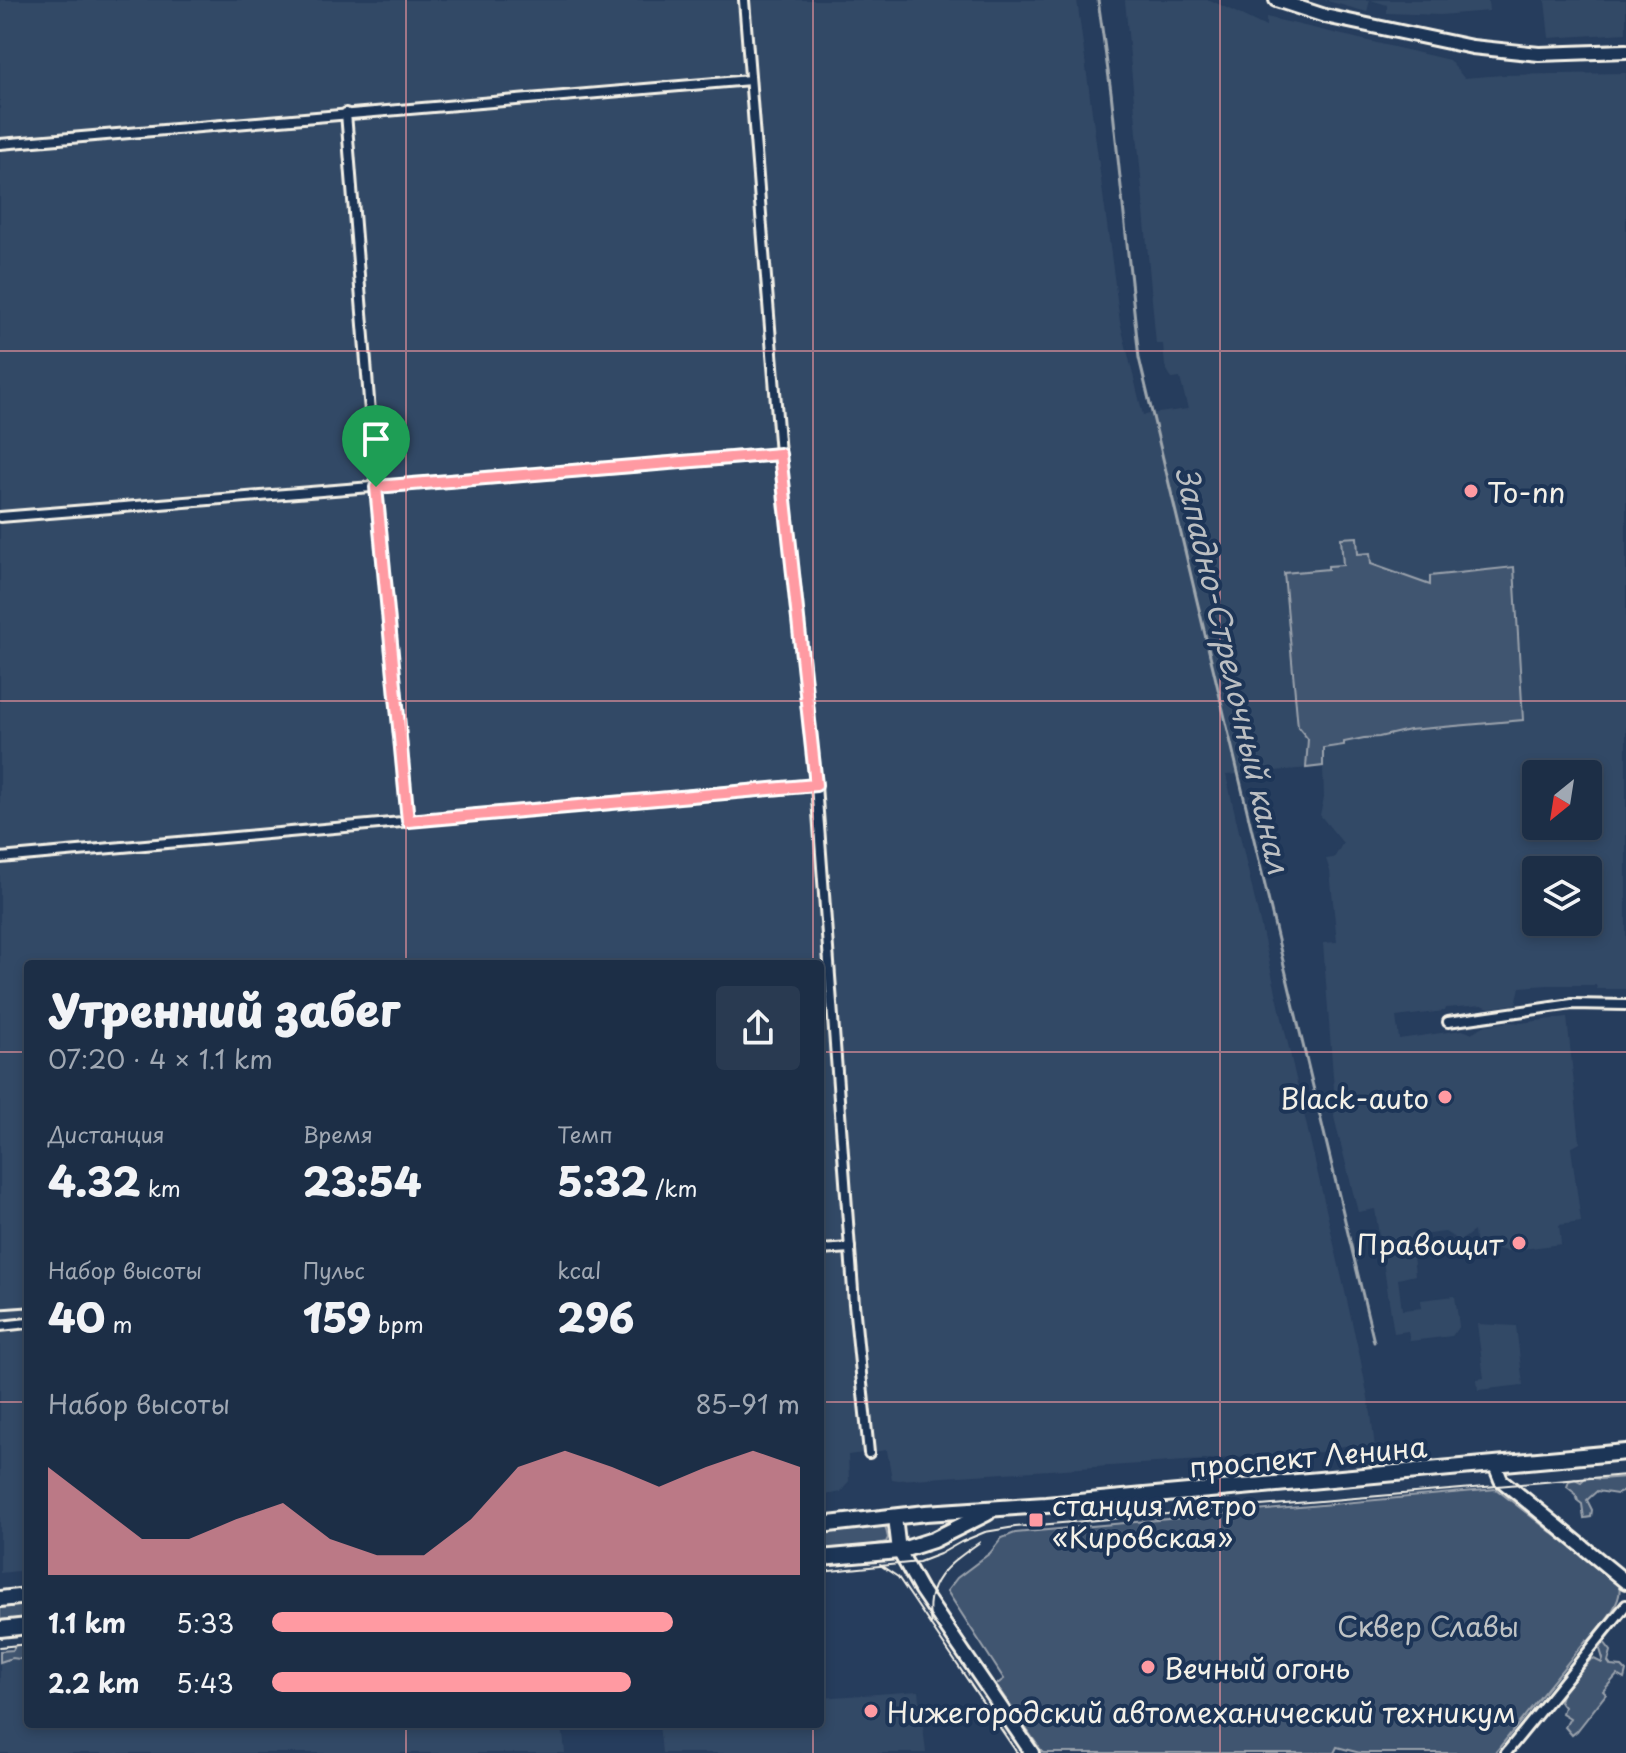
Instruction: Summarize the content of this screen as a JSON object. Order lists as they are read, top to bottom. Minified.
{"streets":{"main road":["проспект Ленина"]},"water":["Западно-Стрелочный канал"],"parks":["Сквер Славы"],"places":{"other":["To-nn","Black-auto","Правощит","Вечный огонь","Нижегородский автомеханический техникум"],"transit":["станция метро «Кировская»"]},"north":"bottom left","page":{"heading":["Утренний забег","07:20 · 4 × 1.1 km"],"stats":[["Дистанция","4.32 km"],["Время","23:54"],["Темп","5:32 /km"],["Набор высоты","40 m"],["Пульс","159 bpm"],["kcal","296"]],"chart":["Набор высоты","85–91 m"],"list":[{"name":"1.1 km","note":"5:33"},{"name":"2.2 km","note":"5:43"}]}}
